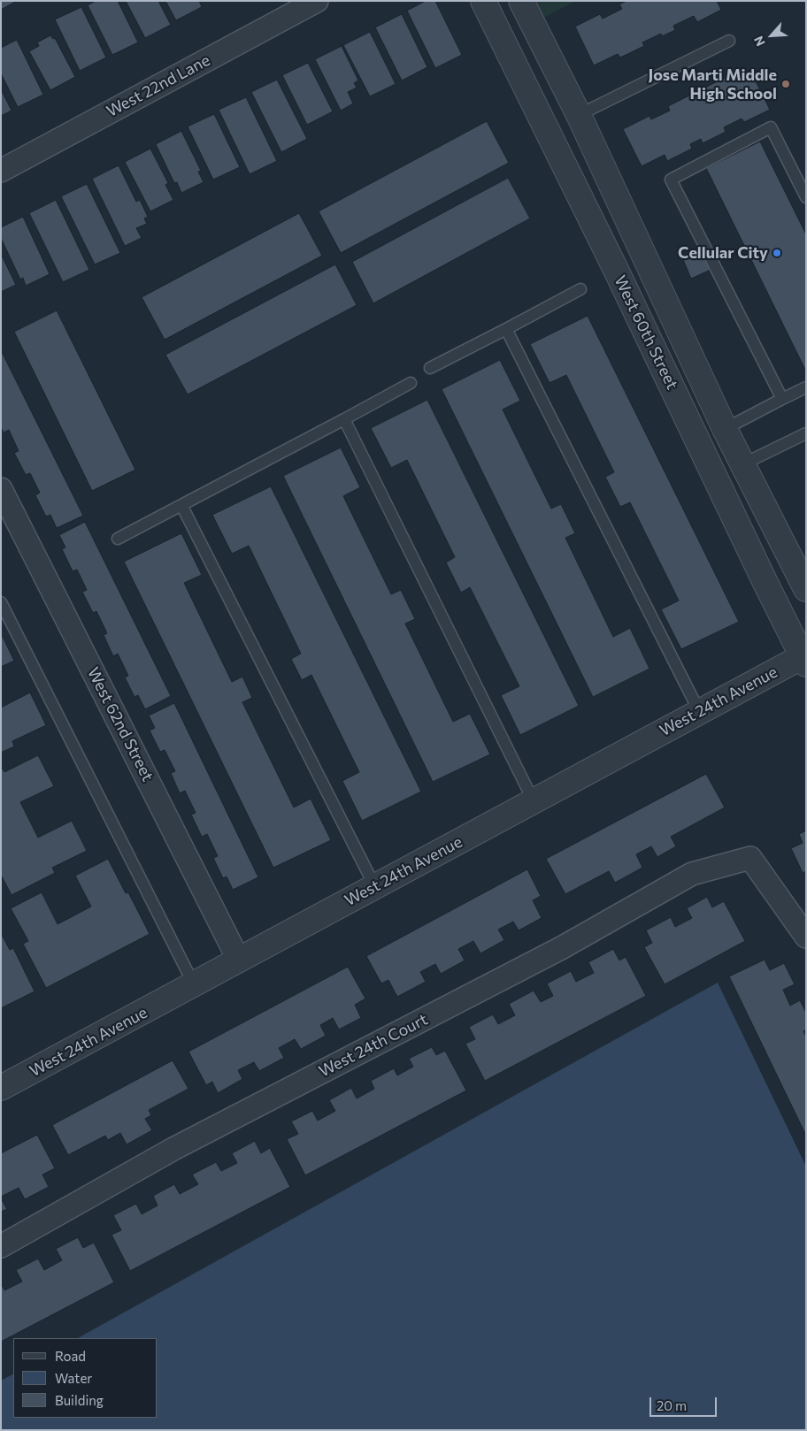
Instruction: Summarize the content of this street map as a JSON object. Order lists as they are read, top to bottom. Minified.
{"streets":{"street":["West 22nd Lane","West 60th Street","West 24th Avenue","West 62nd Street","West 24th Court"]},"crossings":[["West 60th Street","West 24th Avenue"],["West 24th Avenue","West 62nd Street"]],"places":["Jose Marti Middle High School","Cellular City"],"legend":["Road","Water","Building"],"scale_bar":"20 m","north":"bottom left"}
